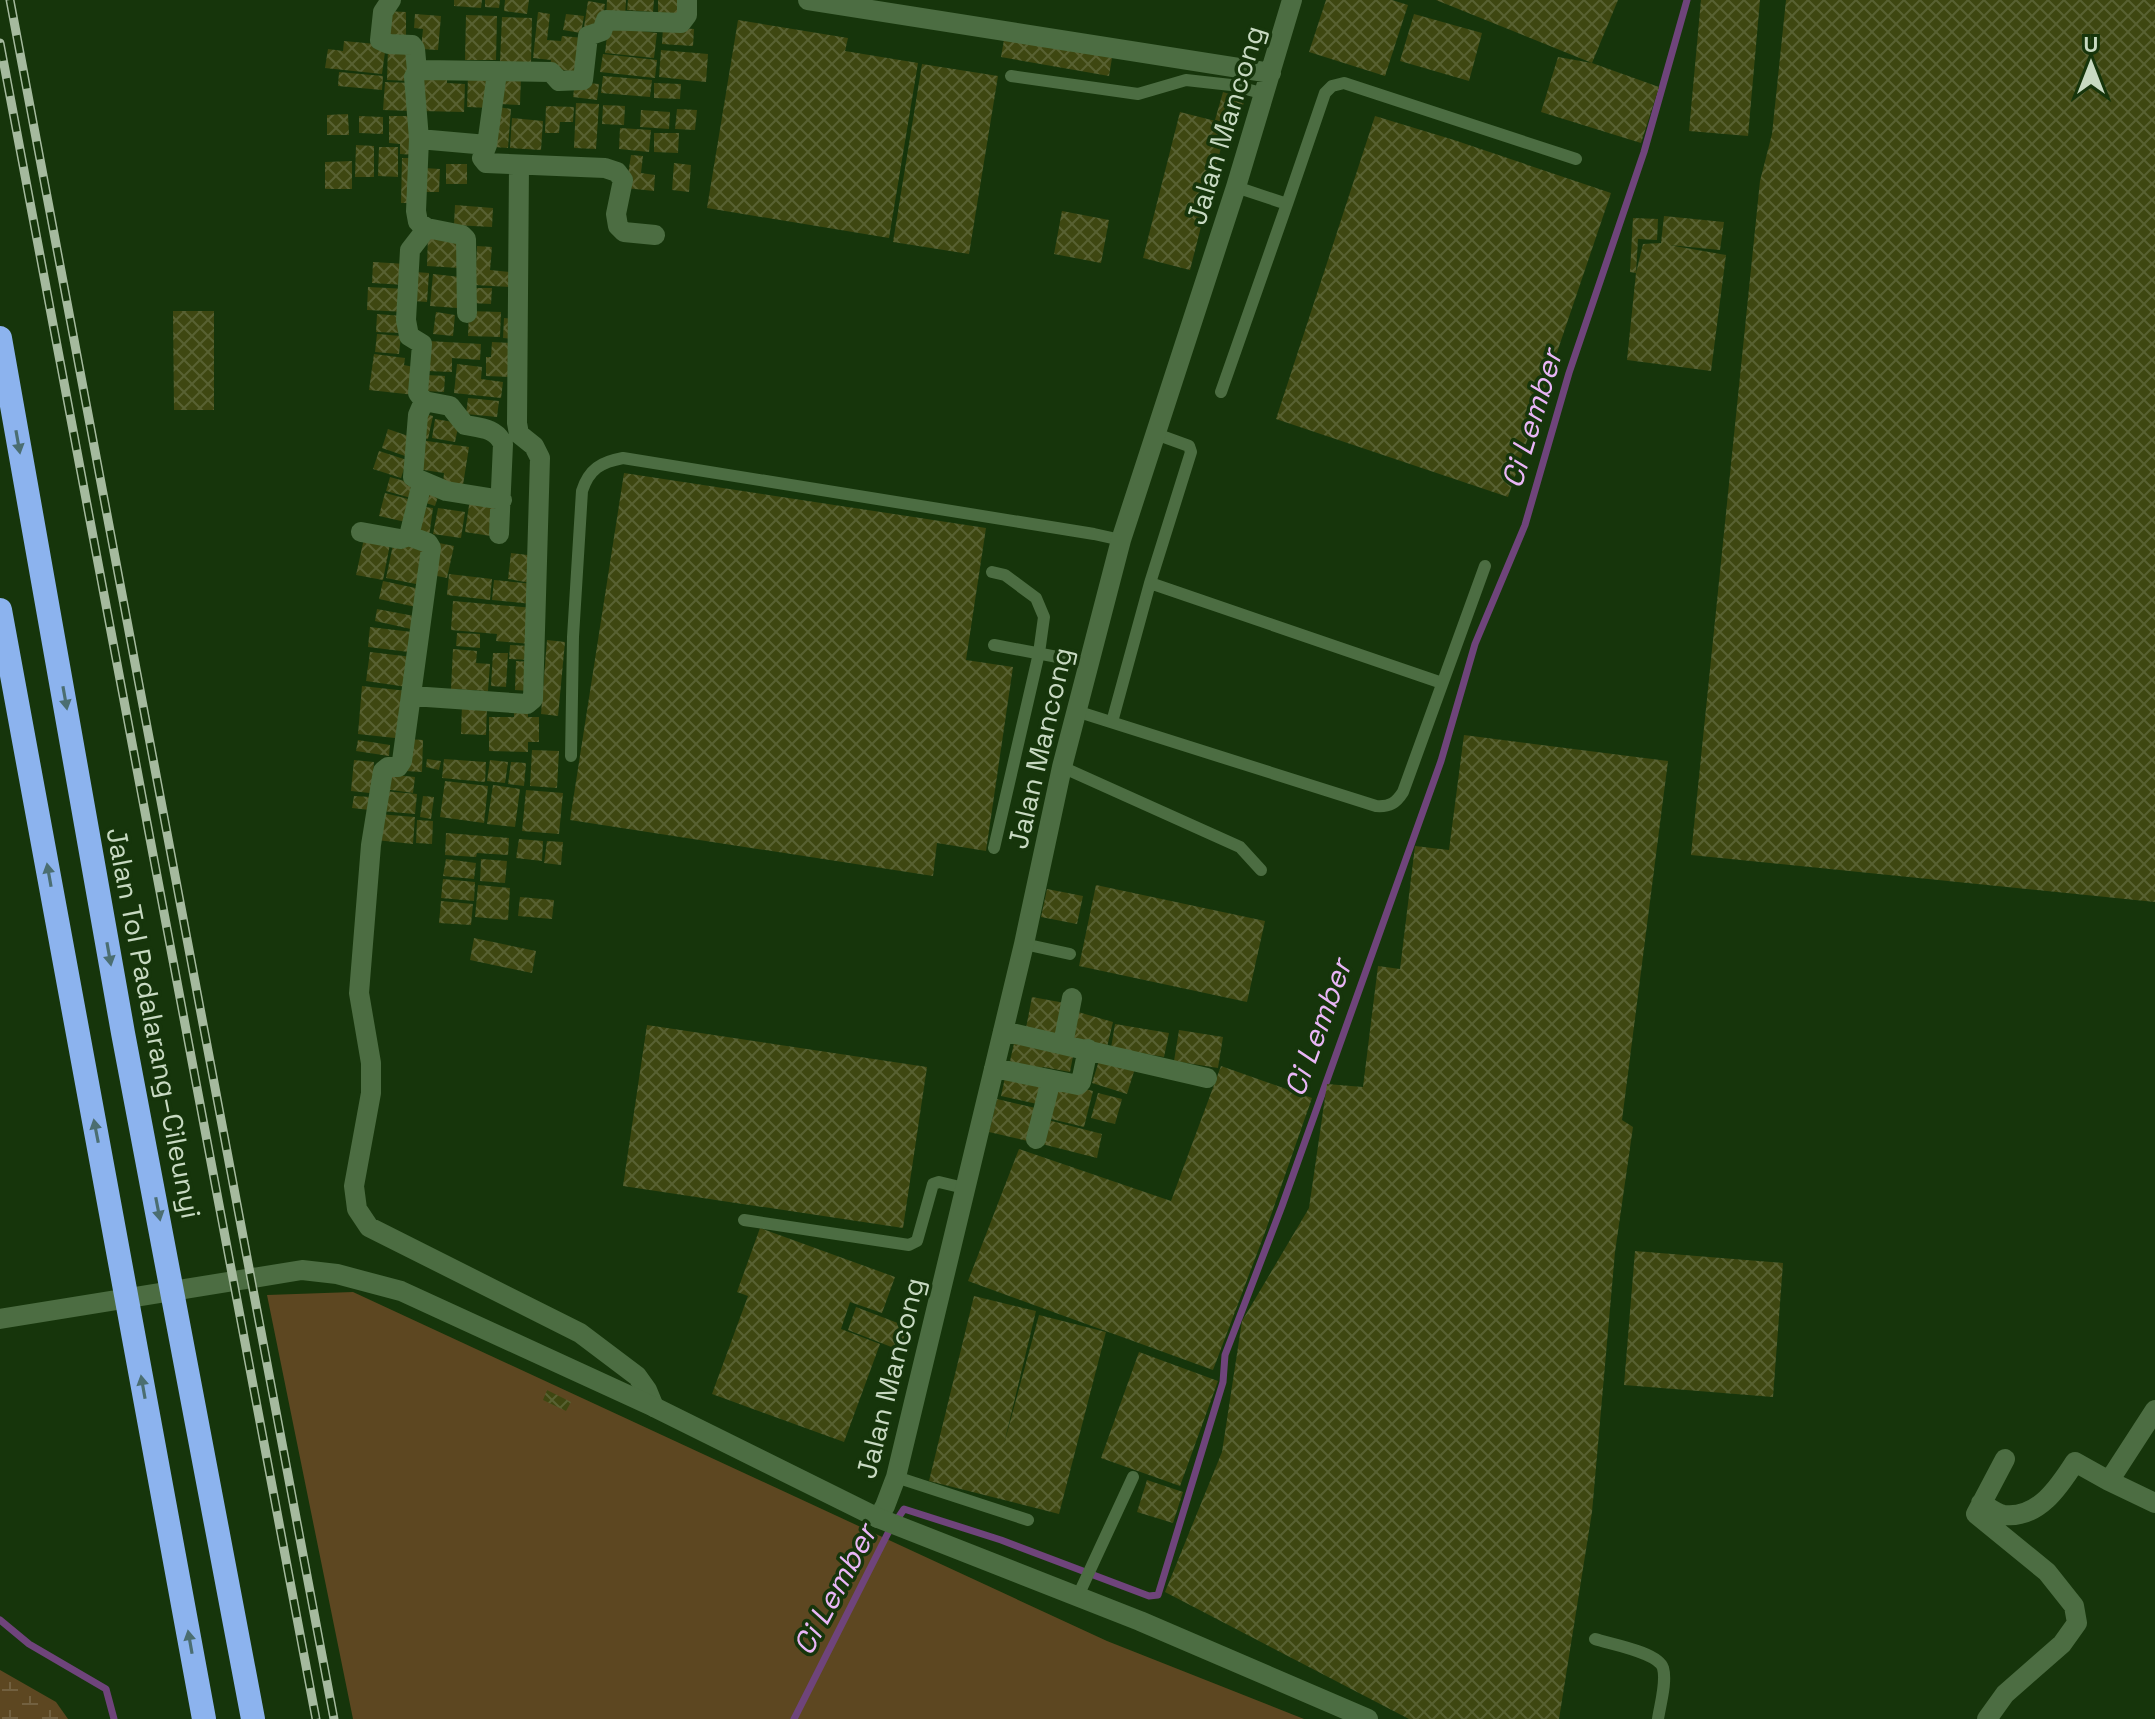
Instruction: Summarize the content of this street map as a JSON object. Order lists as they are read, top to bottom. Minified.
{"streets":{"highway":["Jalan Tol Padalarang–Cileunyi"],"street":["Jalan Mancong"]},"water":["Ci Lember"],"north":"top"}
